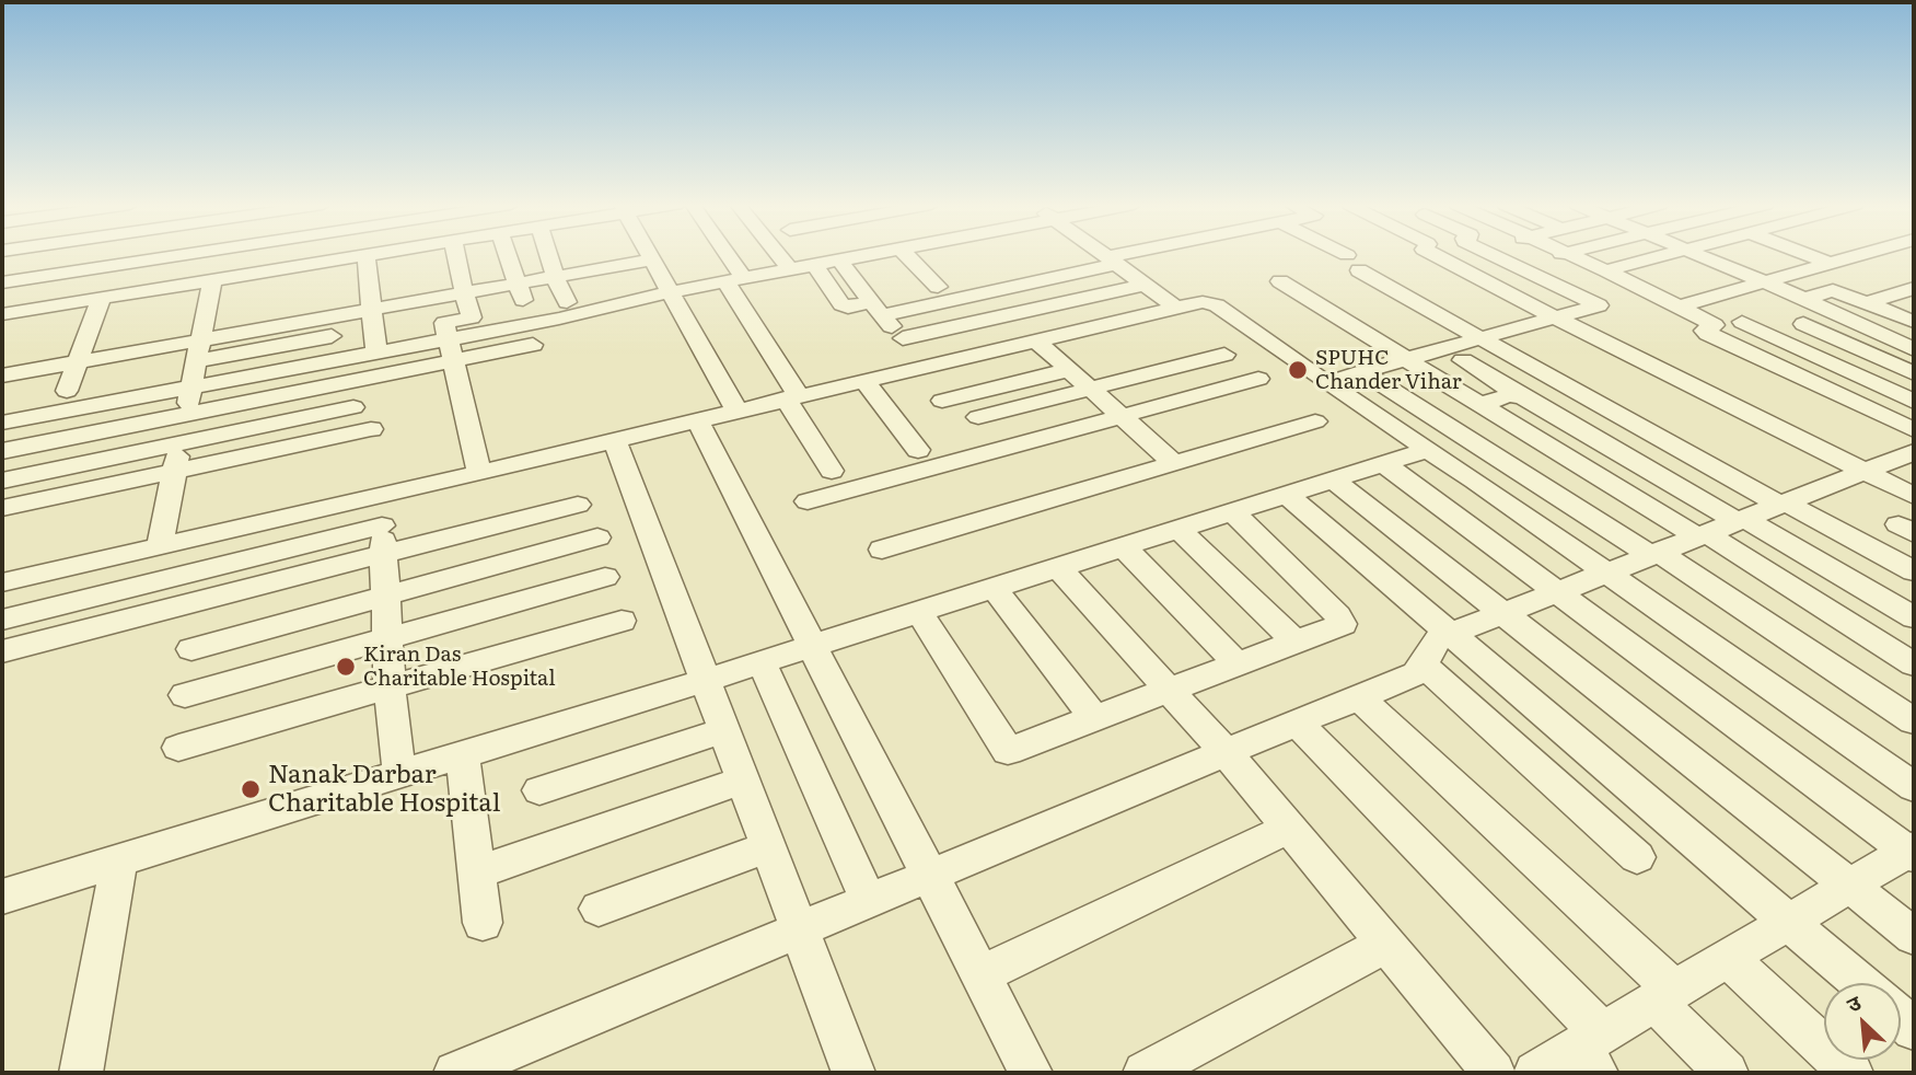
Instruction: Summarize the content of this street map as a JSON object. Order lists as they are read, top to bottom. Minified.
{"places":["SPUHC Chander Vihar","Kiran Das Charitable Hospital","Nanak Darbar Charitable Hospital"],"north":"top left"}
